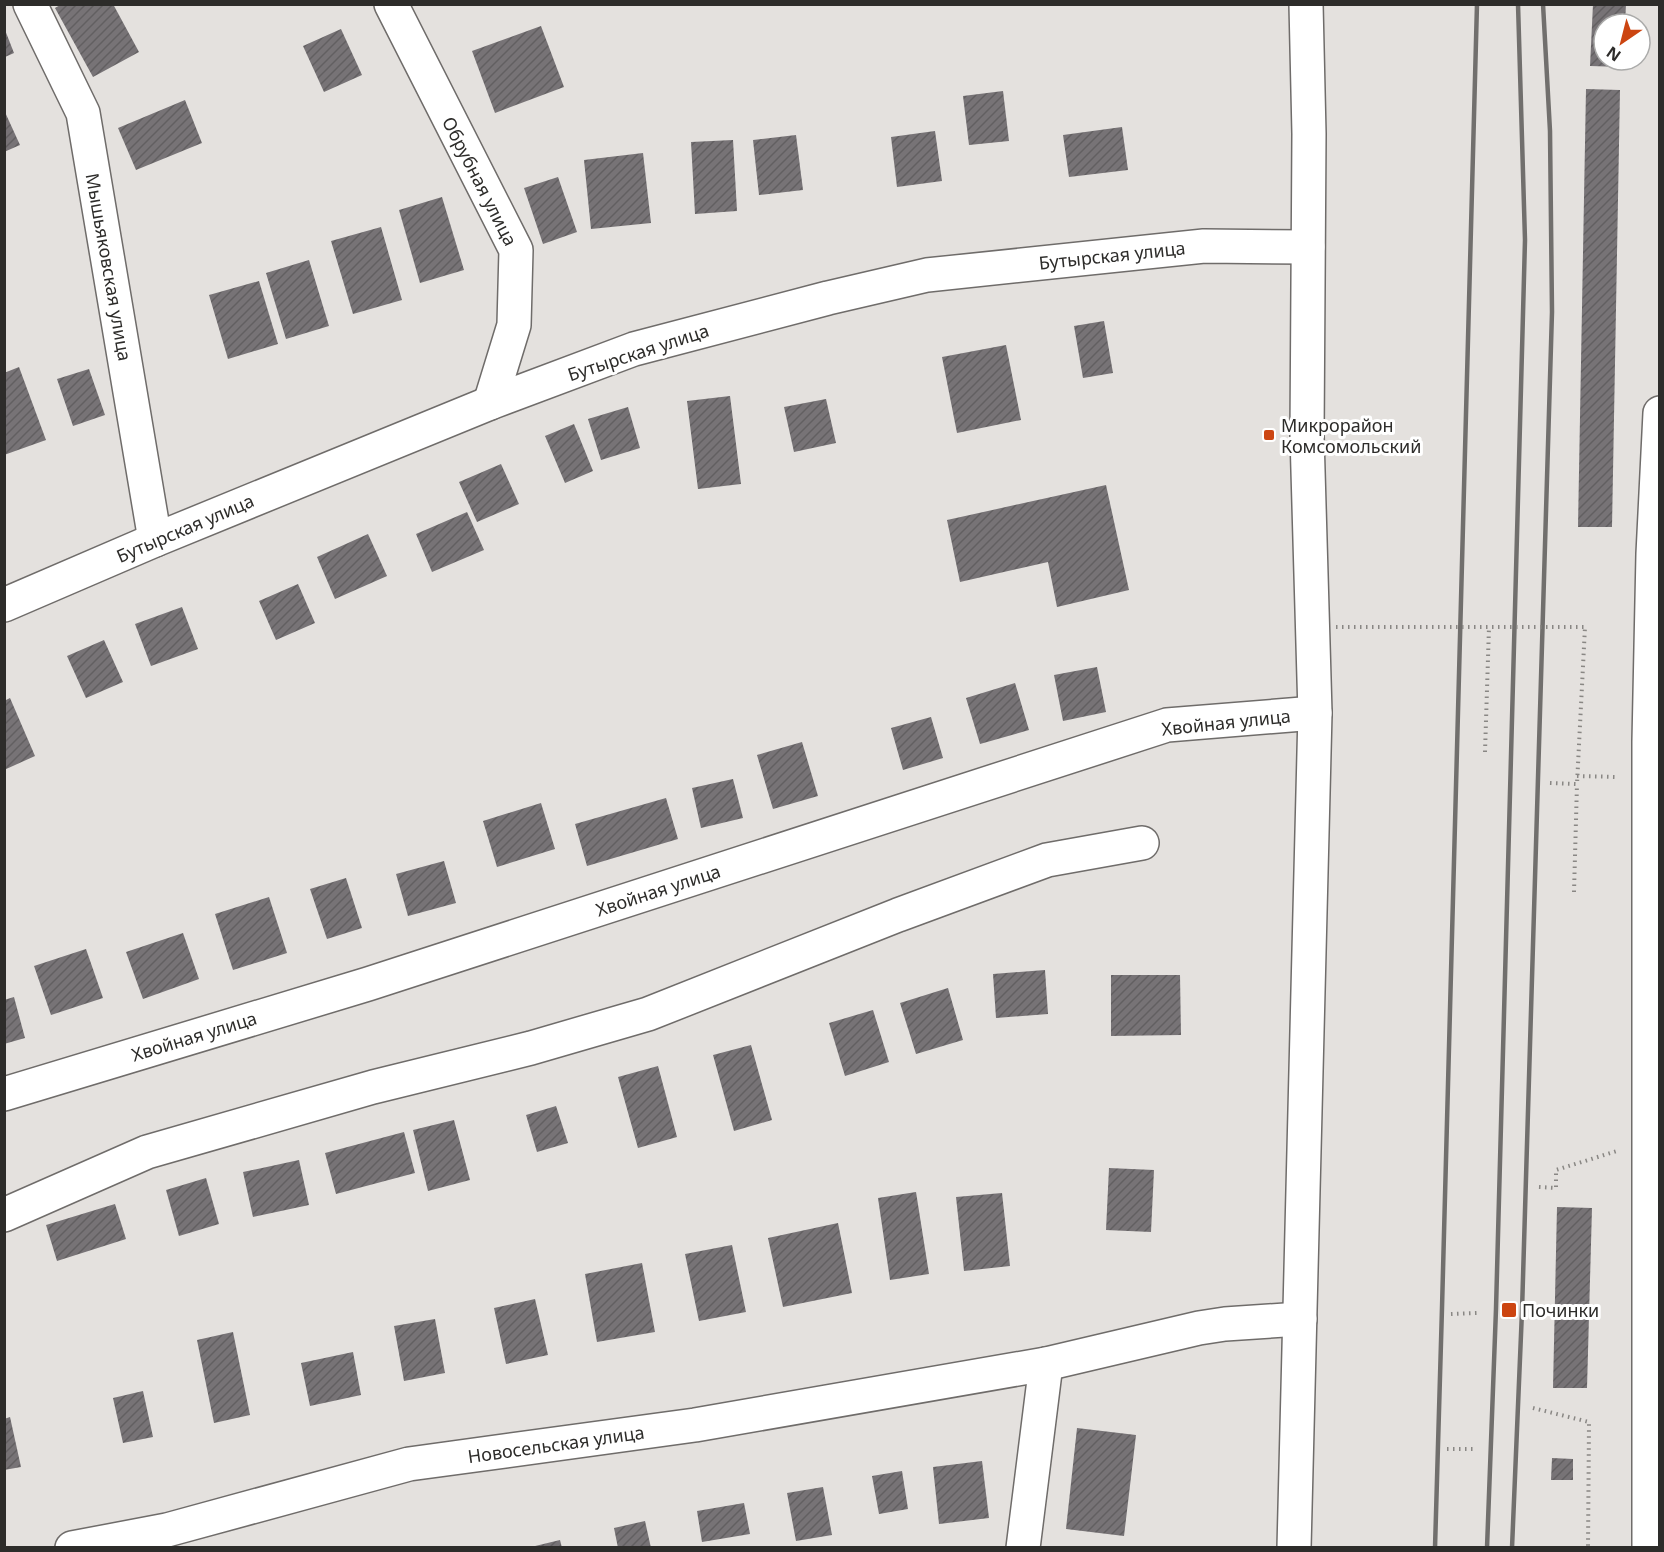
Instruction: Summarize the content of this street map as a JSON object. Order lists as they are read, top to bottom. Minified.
{"streets":{"street":["Обрубная улица","Бутырская улица","Мышьяковская улица","Хвойная улица","Новосельская улица"]},"crossings":[["Обрубная улица","Бутырская улица"],["Бутырская улица","Мышьяковская улица"]],"places":{"transit":["Микрорайон Комсомольский","Починки"]},"north":"bottom left"}
